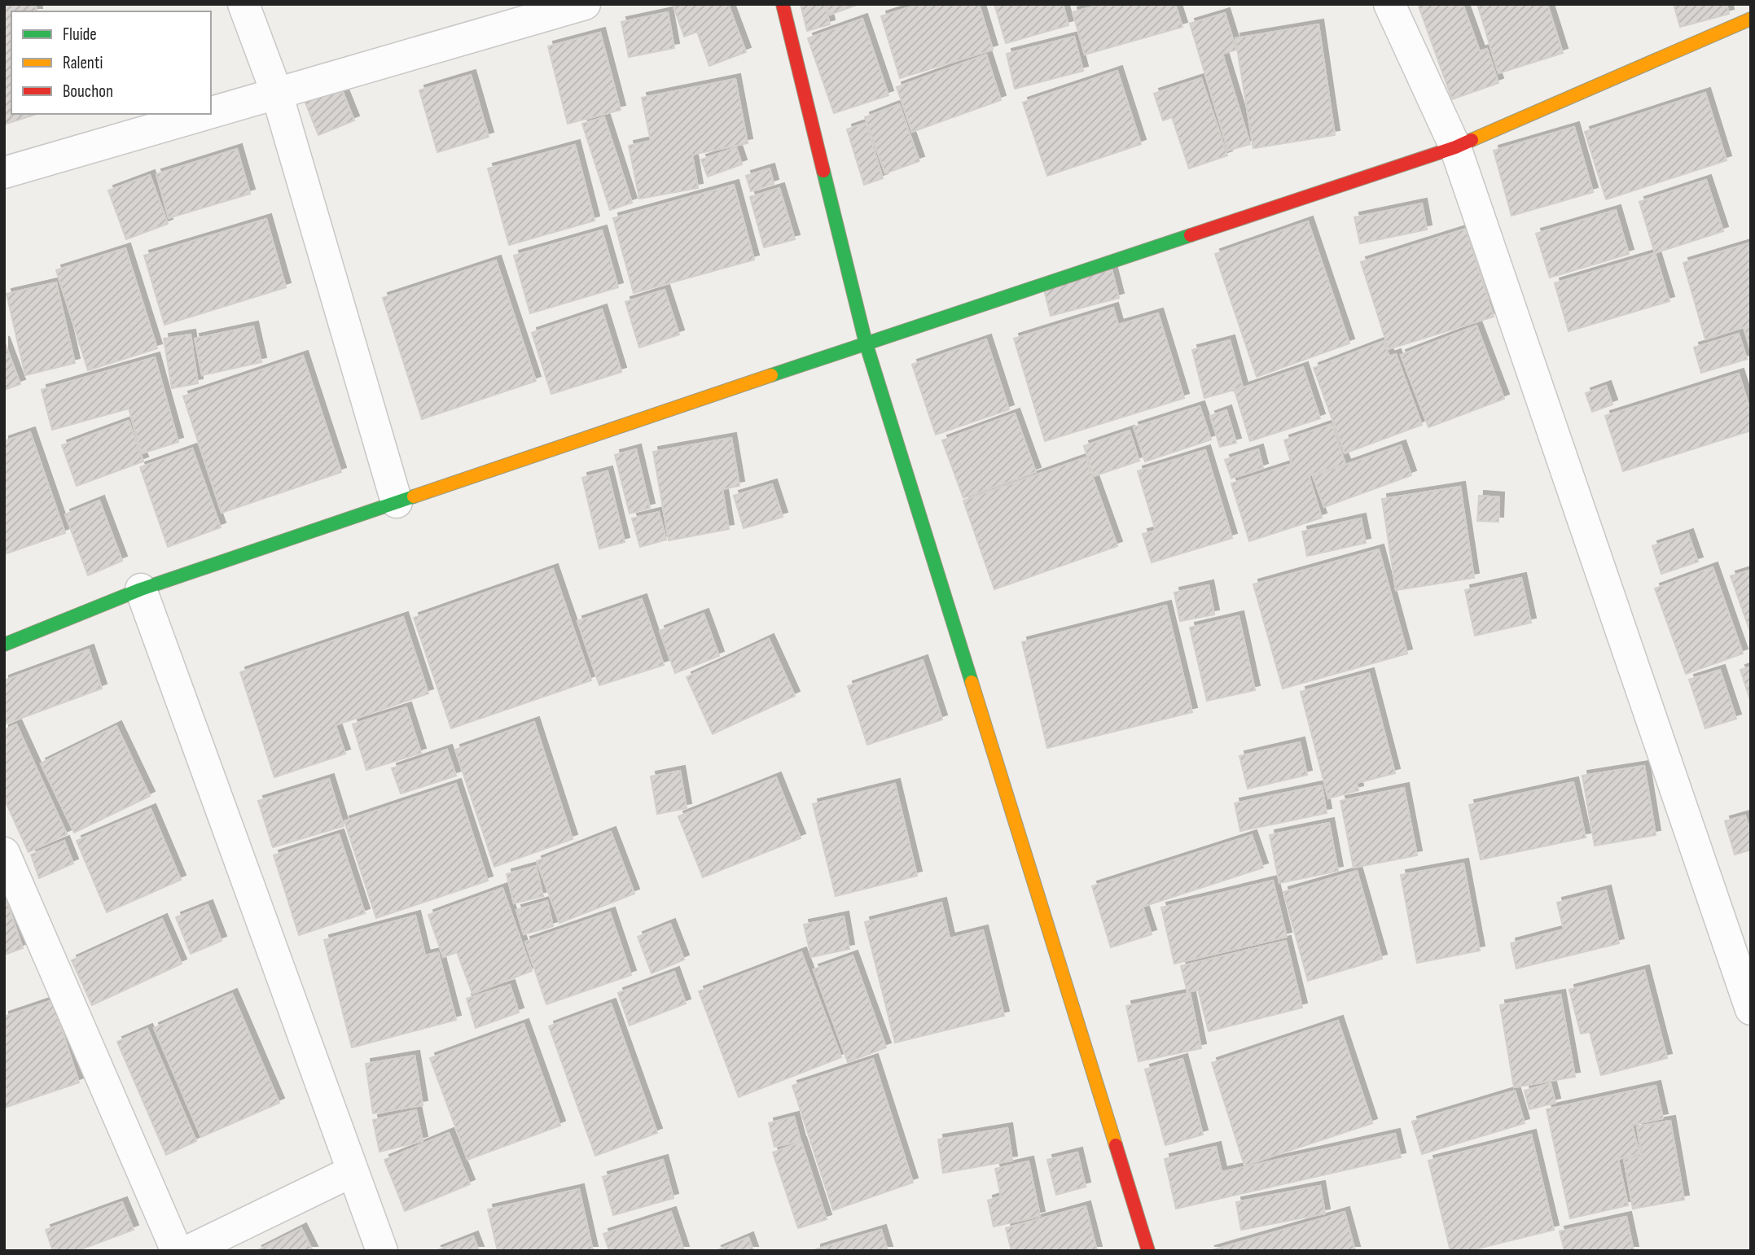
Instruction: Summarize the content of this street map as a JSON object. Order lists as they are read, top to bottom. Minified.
{"legend":["Fluide","Ralenti","Bouchon"]}
